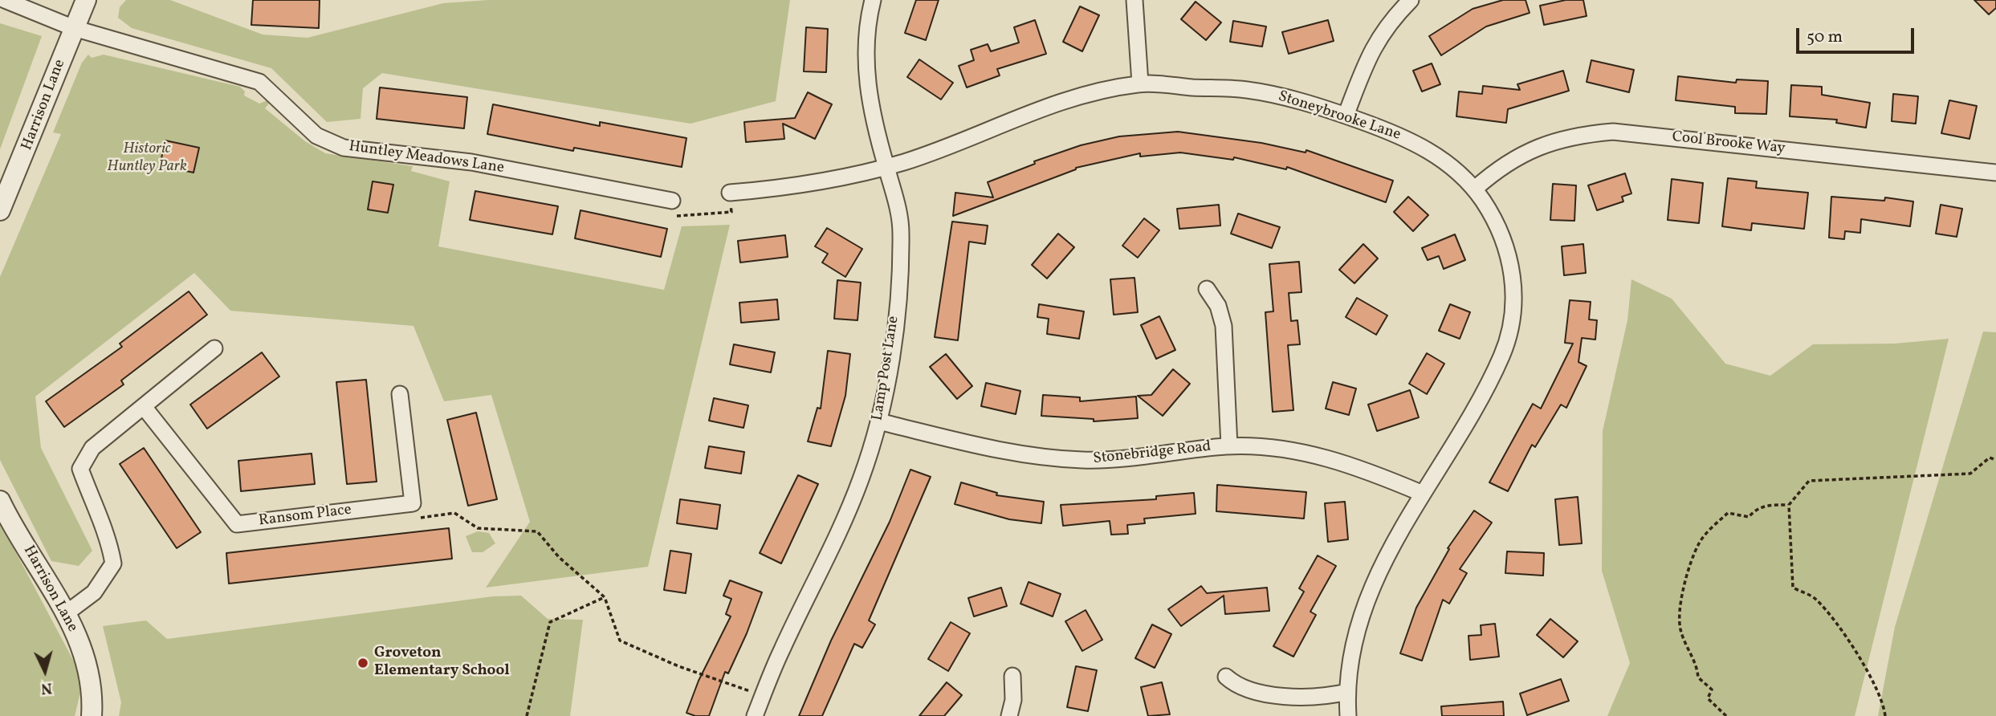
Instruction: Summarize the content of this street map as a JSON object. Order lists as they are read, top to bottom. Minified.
{"streets":{"street":["Harrison Lane","Stoneybrooke Lane","Cool Brooke Way","Huntley Meadows Lane","Lamp Post Lane","Stonebridge Road","Ransom Place"]},"crossings":[["Harrison Lane","Huntley Meadows Lane"],["Stoneybrooke Lane","Cool Brooke Way"],["Stoneybrooke Lane","Lamp Post Lane"],["Stoneybrooke Lane","Stonebridge Road"],["Lamp Post Lane","Stonebridge Road"]],"parks":["Historic Huntley Park"],"places":["Groveton Elementary School"],"scale_bar":"50 m","north":"bottom"}
